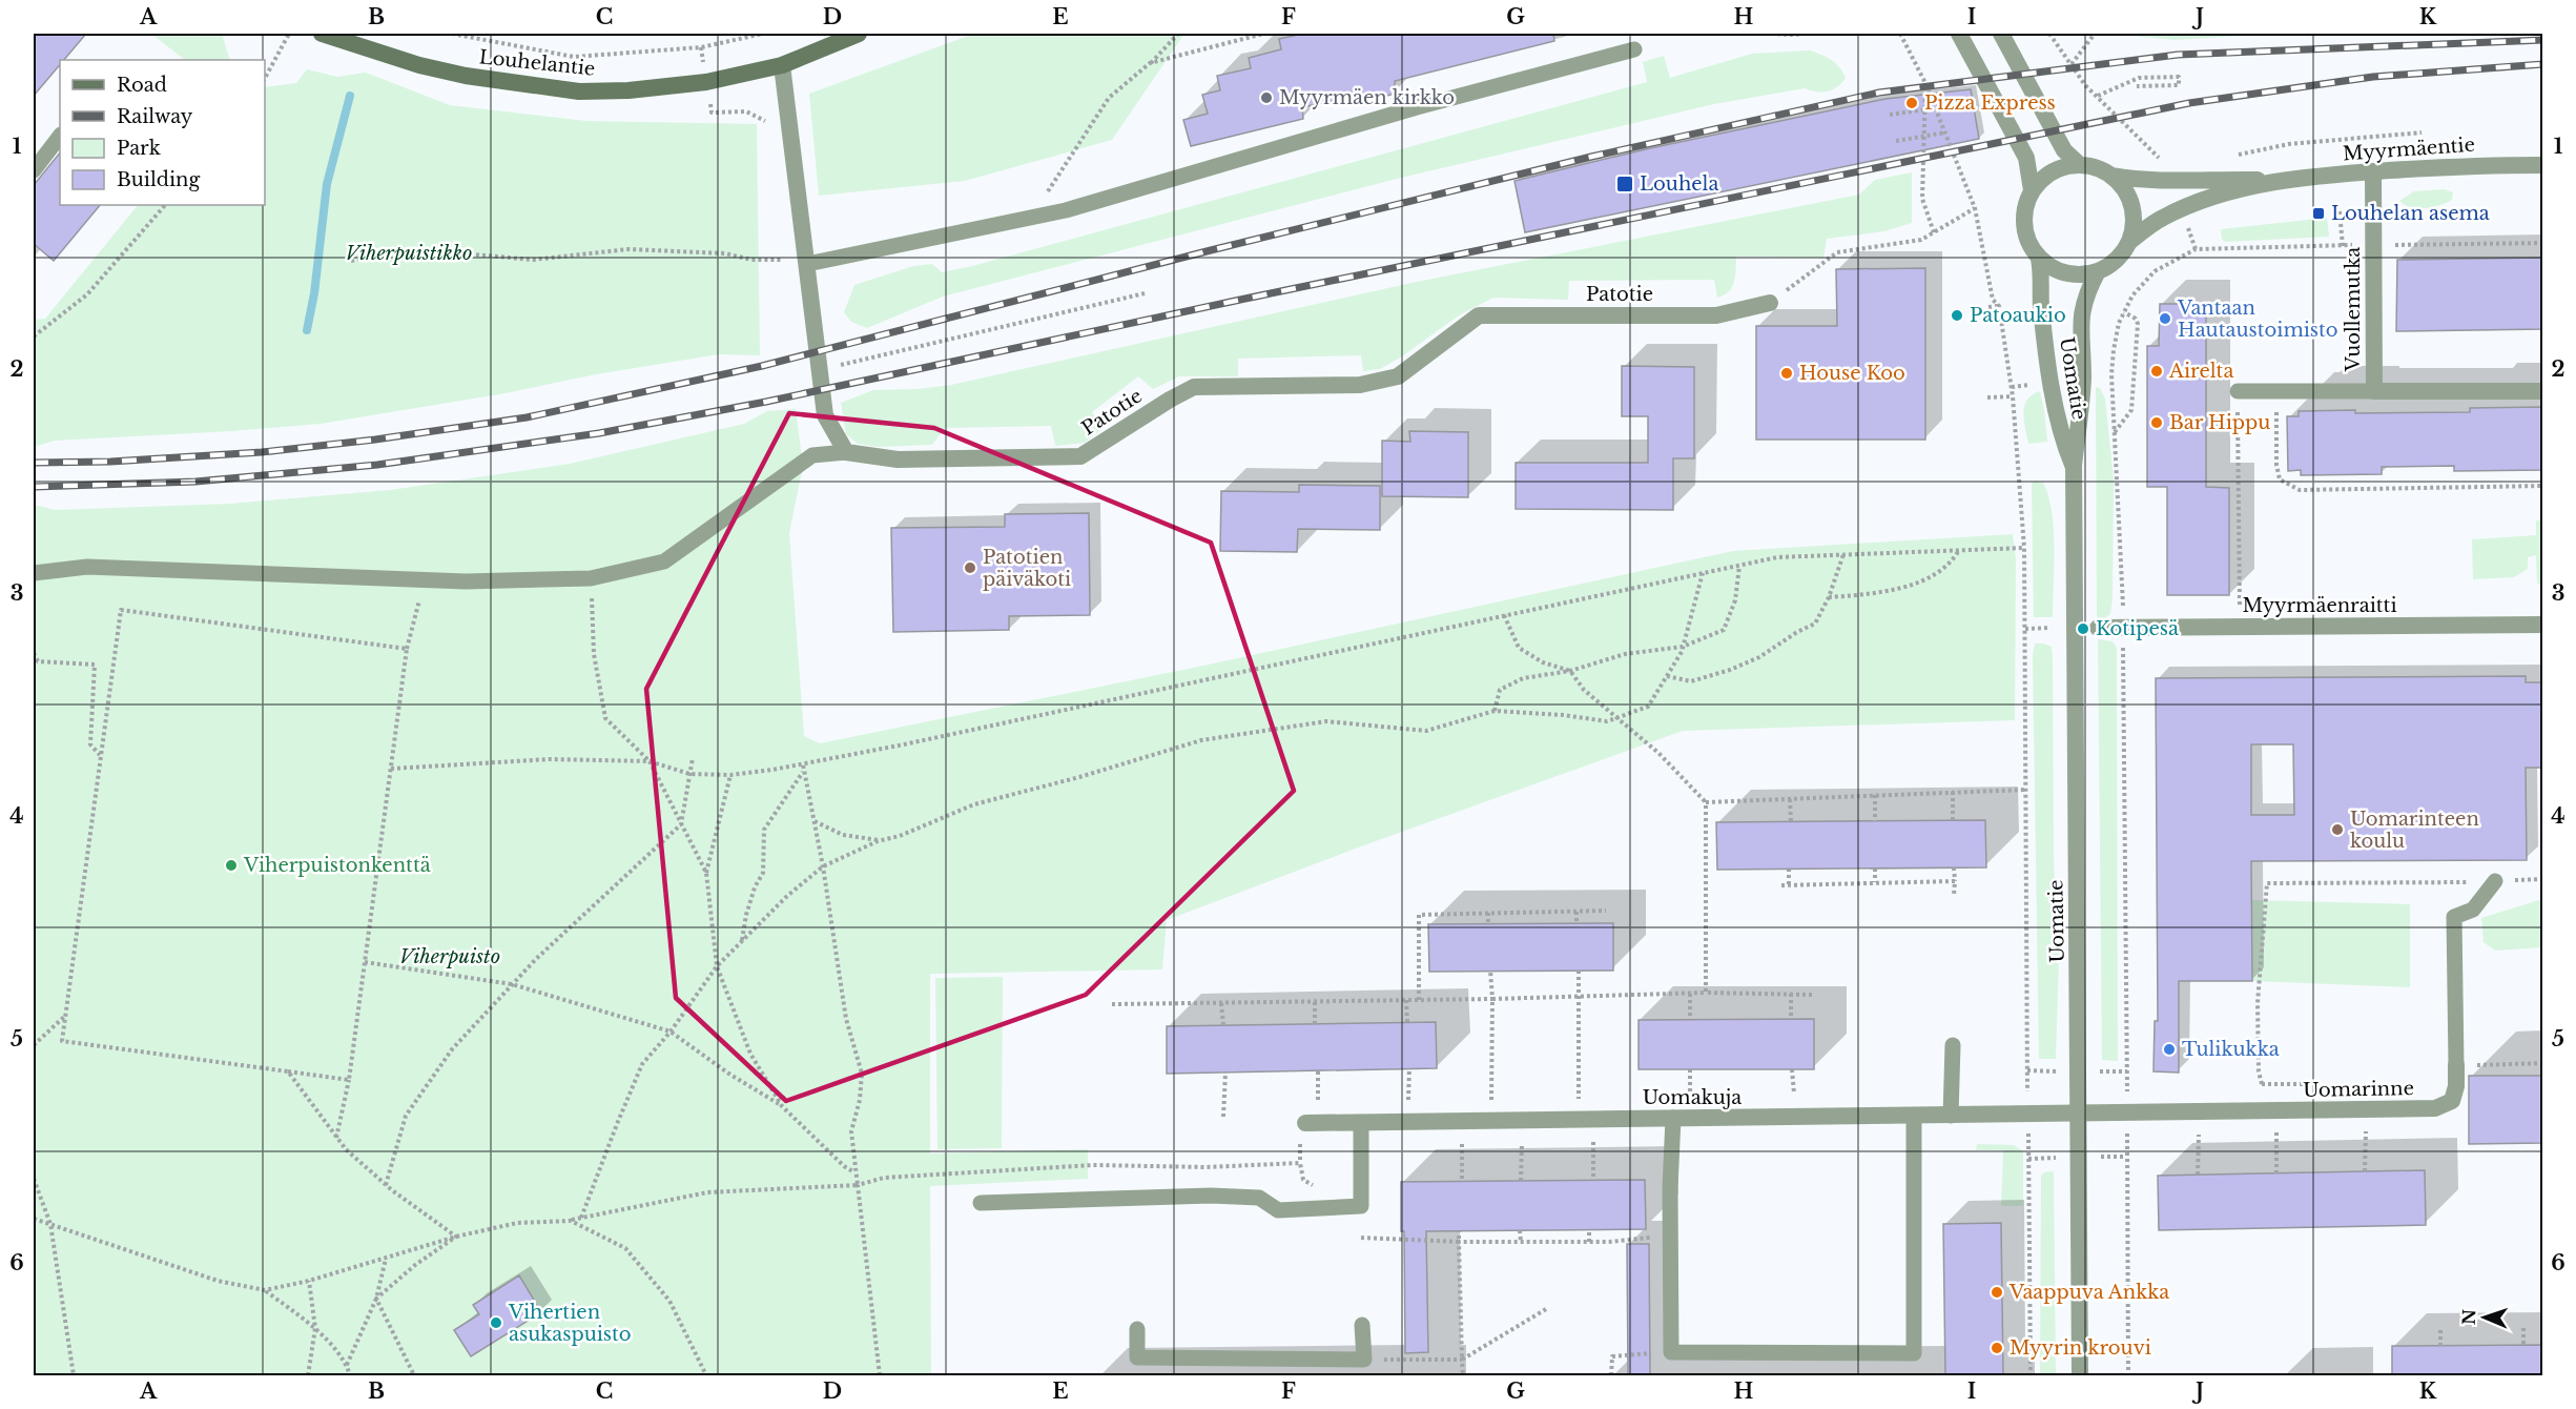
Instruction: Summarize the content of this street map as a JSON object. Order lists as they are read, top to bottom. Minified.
{"streets":{"main road":["Louhelantie"],"street":["Myyrmäentie","Patotie","Vuollemutka","Uomatie","Myyrmäenraitti","Uomarinne","Uomakuja"]},"crossings":[["Myyrmäentie","Vuollemutka"],["Myyrmäentie","Uomatie"],["Uomatie","Uomarinne"],["Uomatie","Uomakuja"],["Uomarinne","Uomakuja"]],"parks":["Viherpuistikko","Viherpuisto"],"places":{"other":["Myyrmäen kirkko","Pizza Express","Patoaukio","Vantaan Hautaustoimisto","Airelta","House Koo","Bar Hippu","Patotien päiväkoti","Kotipesä","Uomarinteen koulu","Viherpuistonkenttä","Tulikukka","Vaappuva Ankka","Vihertien asukaspuisto","Myyrin krouvi"],"transit":["Louhela","Louhelan asema"]},"legend":["Road","Railway","Park","Building"],"north":"left","grid":{"columns":["A","B","C","D","E","F","G","H","I","J","K"],"rows":["1","2","3","4","5","6"]}}
